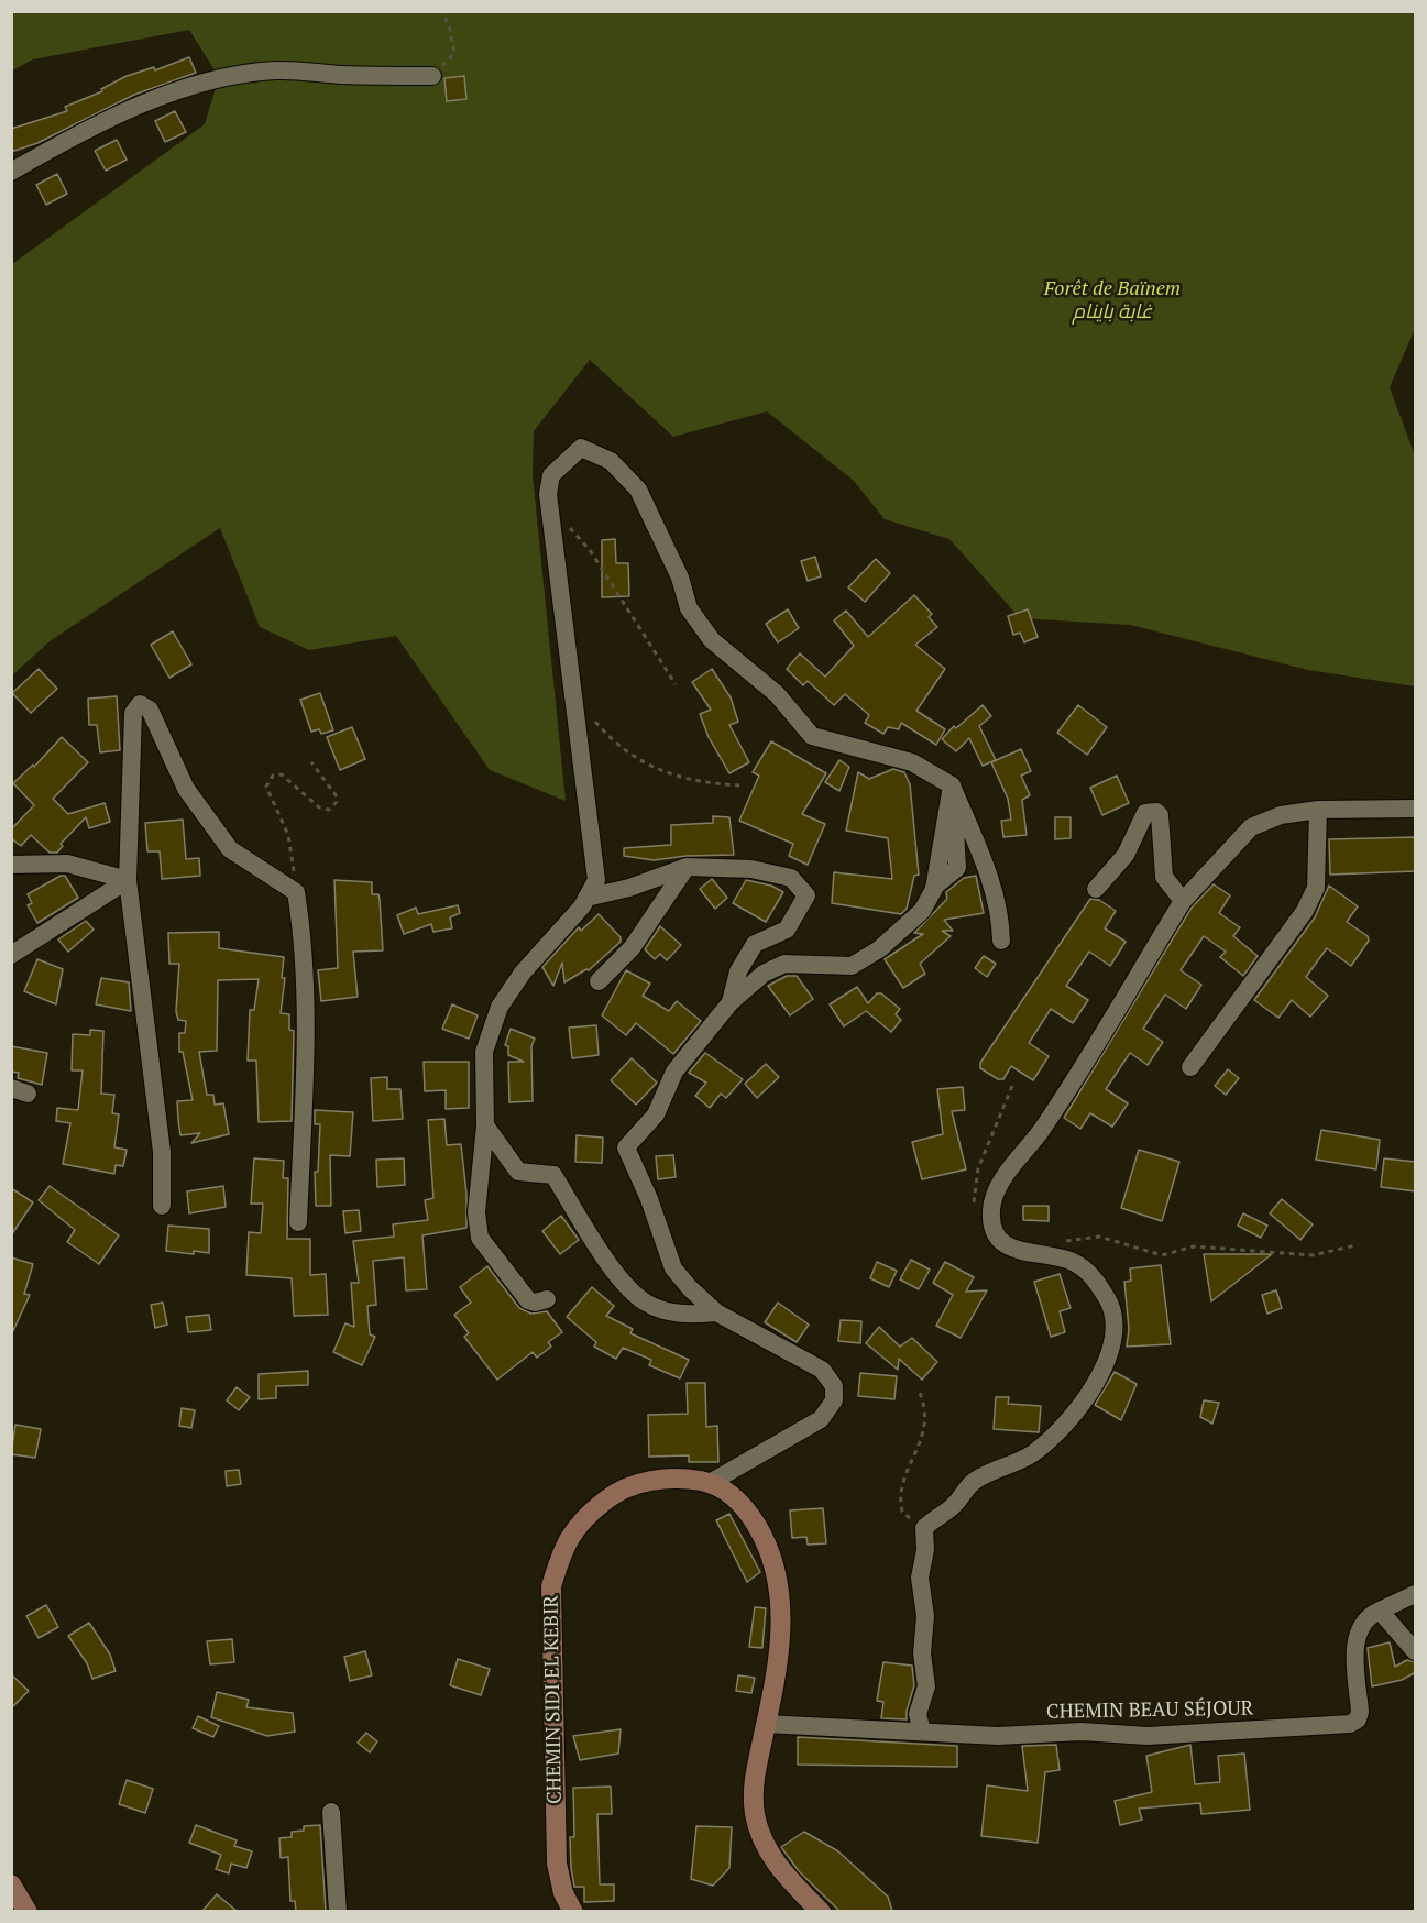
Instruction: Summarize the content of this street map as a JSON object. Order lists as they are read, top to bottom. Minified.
{"streets":{"street":["CHEMIN SIDI EL KEBIR","CHEMIN BEAU SÉJOUR"]},"crossings":[["CHEMIN SIDI EL KEBIR","CHEMIN BEAU SÉJOUR"]],"parks":["Forêt de Baïnem غابة باينام"]}
